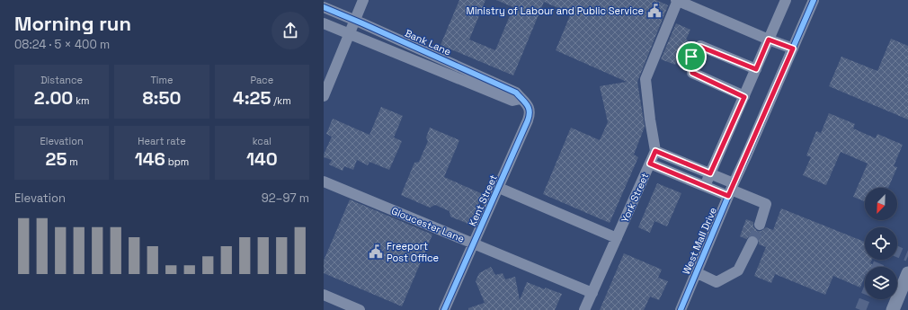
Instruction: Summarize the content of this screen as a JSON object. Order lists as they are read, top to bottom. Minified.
{"streets":{"street":["Bank Lane","York Street","Kent Street","Gloucester Lane","West Mall Drive"]},"crossings":[["Bank Lane","Kent Street"],["York Street","Gloucester Lane"],["Kent Street","Gloucester Lane"]],"places":{"public building":["Ministry of Labour and Public Service","Freeport Post Office"]},"north":"bottom left","page":{"heading":["Morning run","08:24 · 5 × 400 m"],"stats":[["Distance","2.00 km"],["Time","8:50"],["Pace","4:25 /km"],["Elevation","25 m"],["Heart rate","146 bpm"],["kcal","140"]],"chart":["Elevation","92–97 m"]}}
